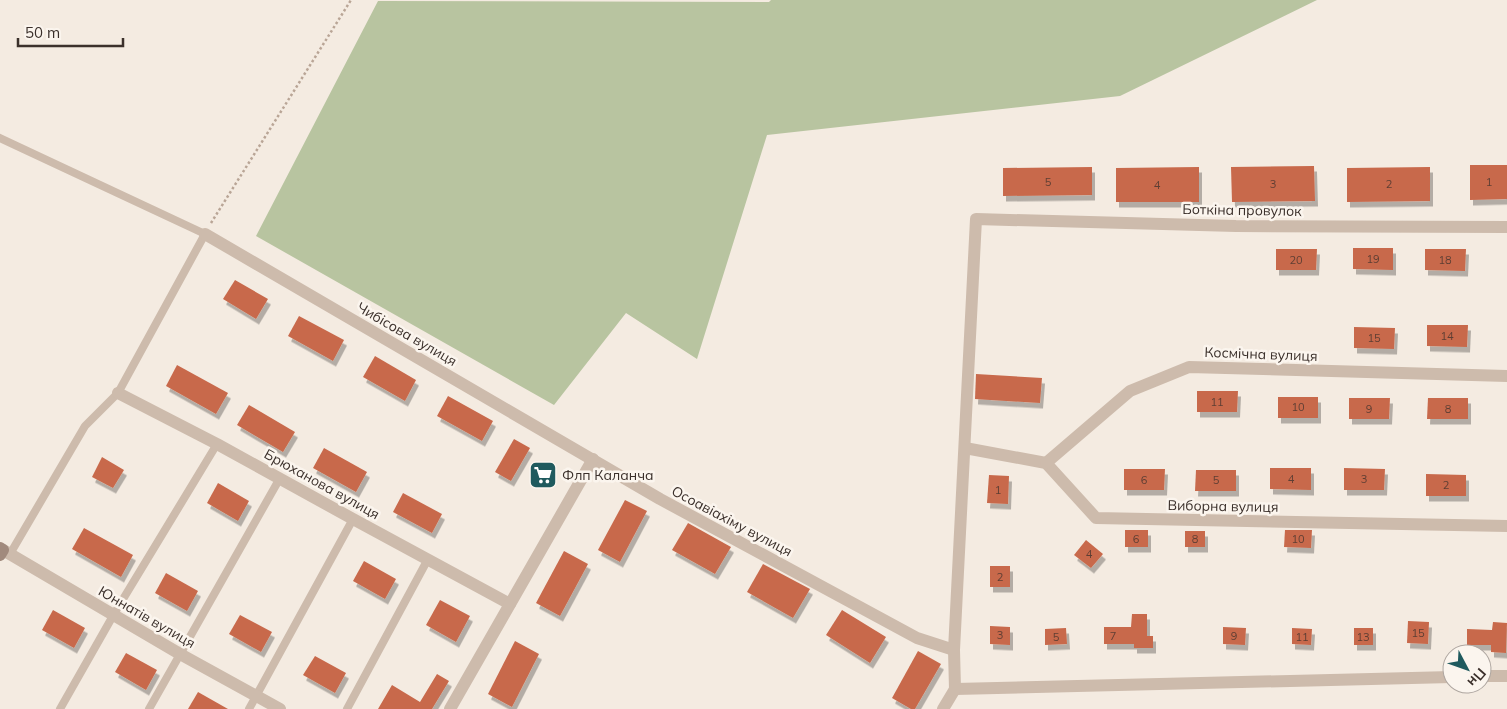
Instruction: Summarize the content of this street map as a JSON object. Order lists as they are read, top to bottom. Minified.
{"streets":{"street":["Боткіна провулок","Чибісова вулиця","Космічна вулиця","Брюханова вулиця","Виборна вулиця","Осоавіахіму вулиця","Юннатів вулиця"]},"crossings":[["Чибісова вулиця","Осоавіахіму вулиця"],["Космічна вулиця","Виборна вулиця"]],"places":{"supermarket":["Флп Каланча"]},"house_numbers":["5","1","3","2","4","19","20","18","14","15","11","10","9","8","4","3","6","5","2","1","6","8","10","4","2","15","3","7","9","5","11","13"],"scale_bar":"50 m","north":"bottom right"}
